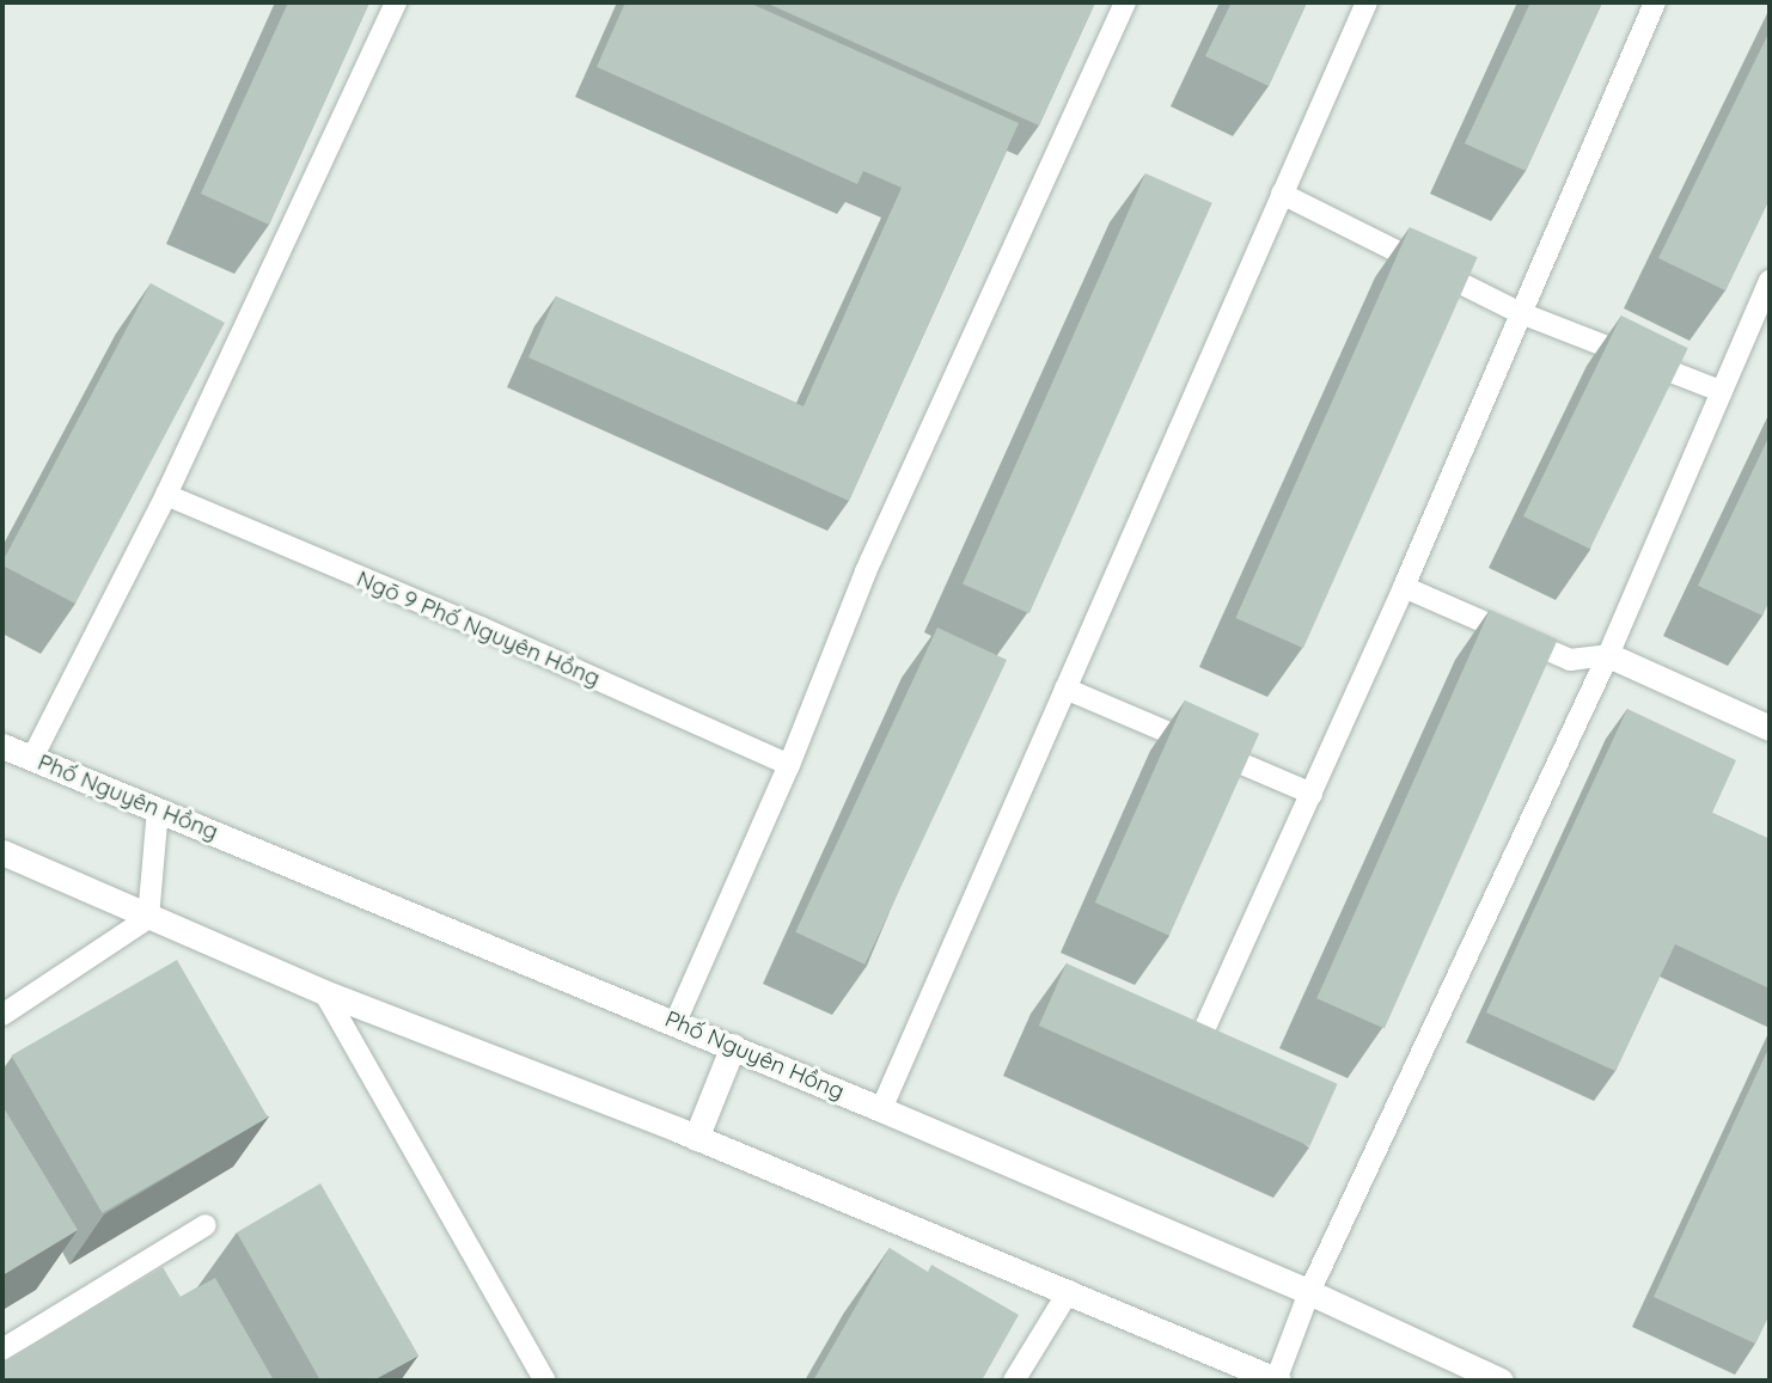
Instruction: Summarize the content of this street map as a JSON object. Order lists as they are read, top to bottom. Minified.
{"streets":{"street":["Phố Nguyên Hồng"],"lane":["Ngõ 9 Phố Nguyên Hồng"]}}
